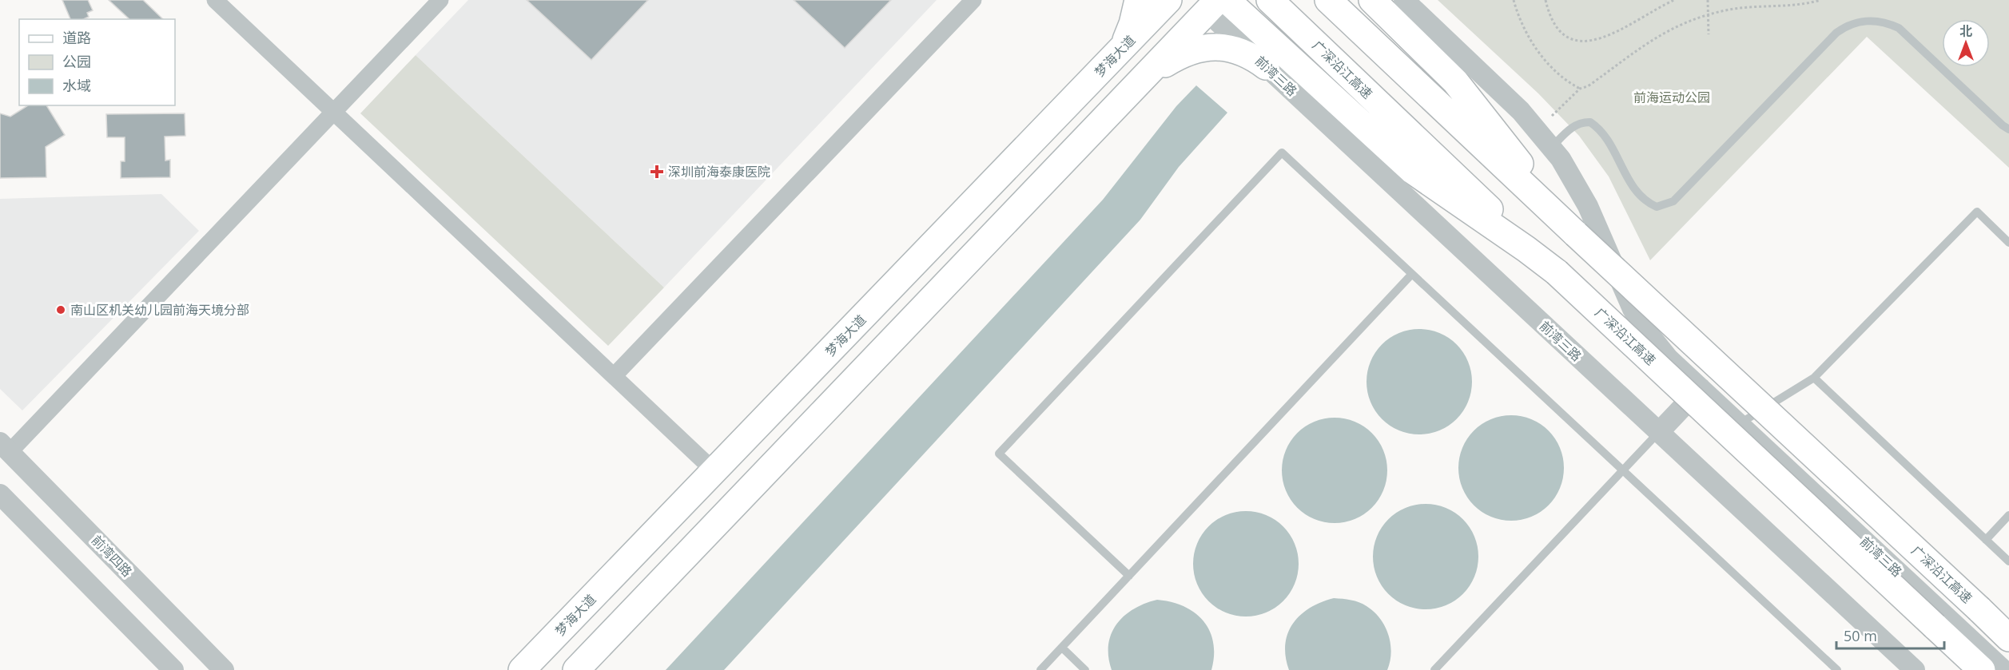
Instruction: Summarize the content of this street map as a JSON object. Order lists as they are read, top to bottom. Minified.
{"streets":{"main road":["梦海大道","广深沿江高速"],"street":["前湾三路","前湾四路"]},"parks":["前海运动公园"],"places":{"health":["深圳前海泰康医院"],"other":["南山区机关幼儿园前海天境分部"]},"legend":["道路","公园","水域"],"scale_bar":"50 m","north":"top"}
